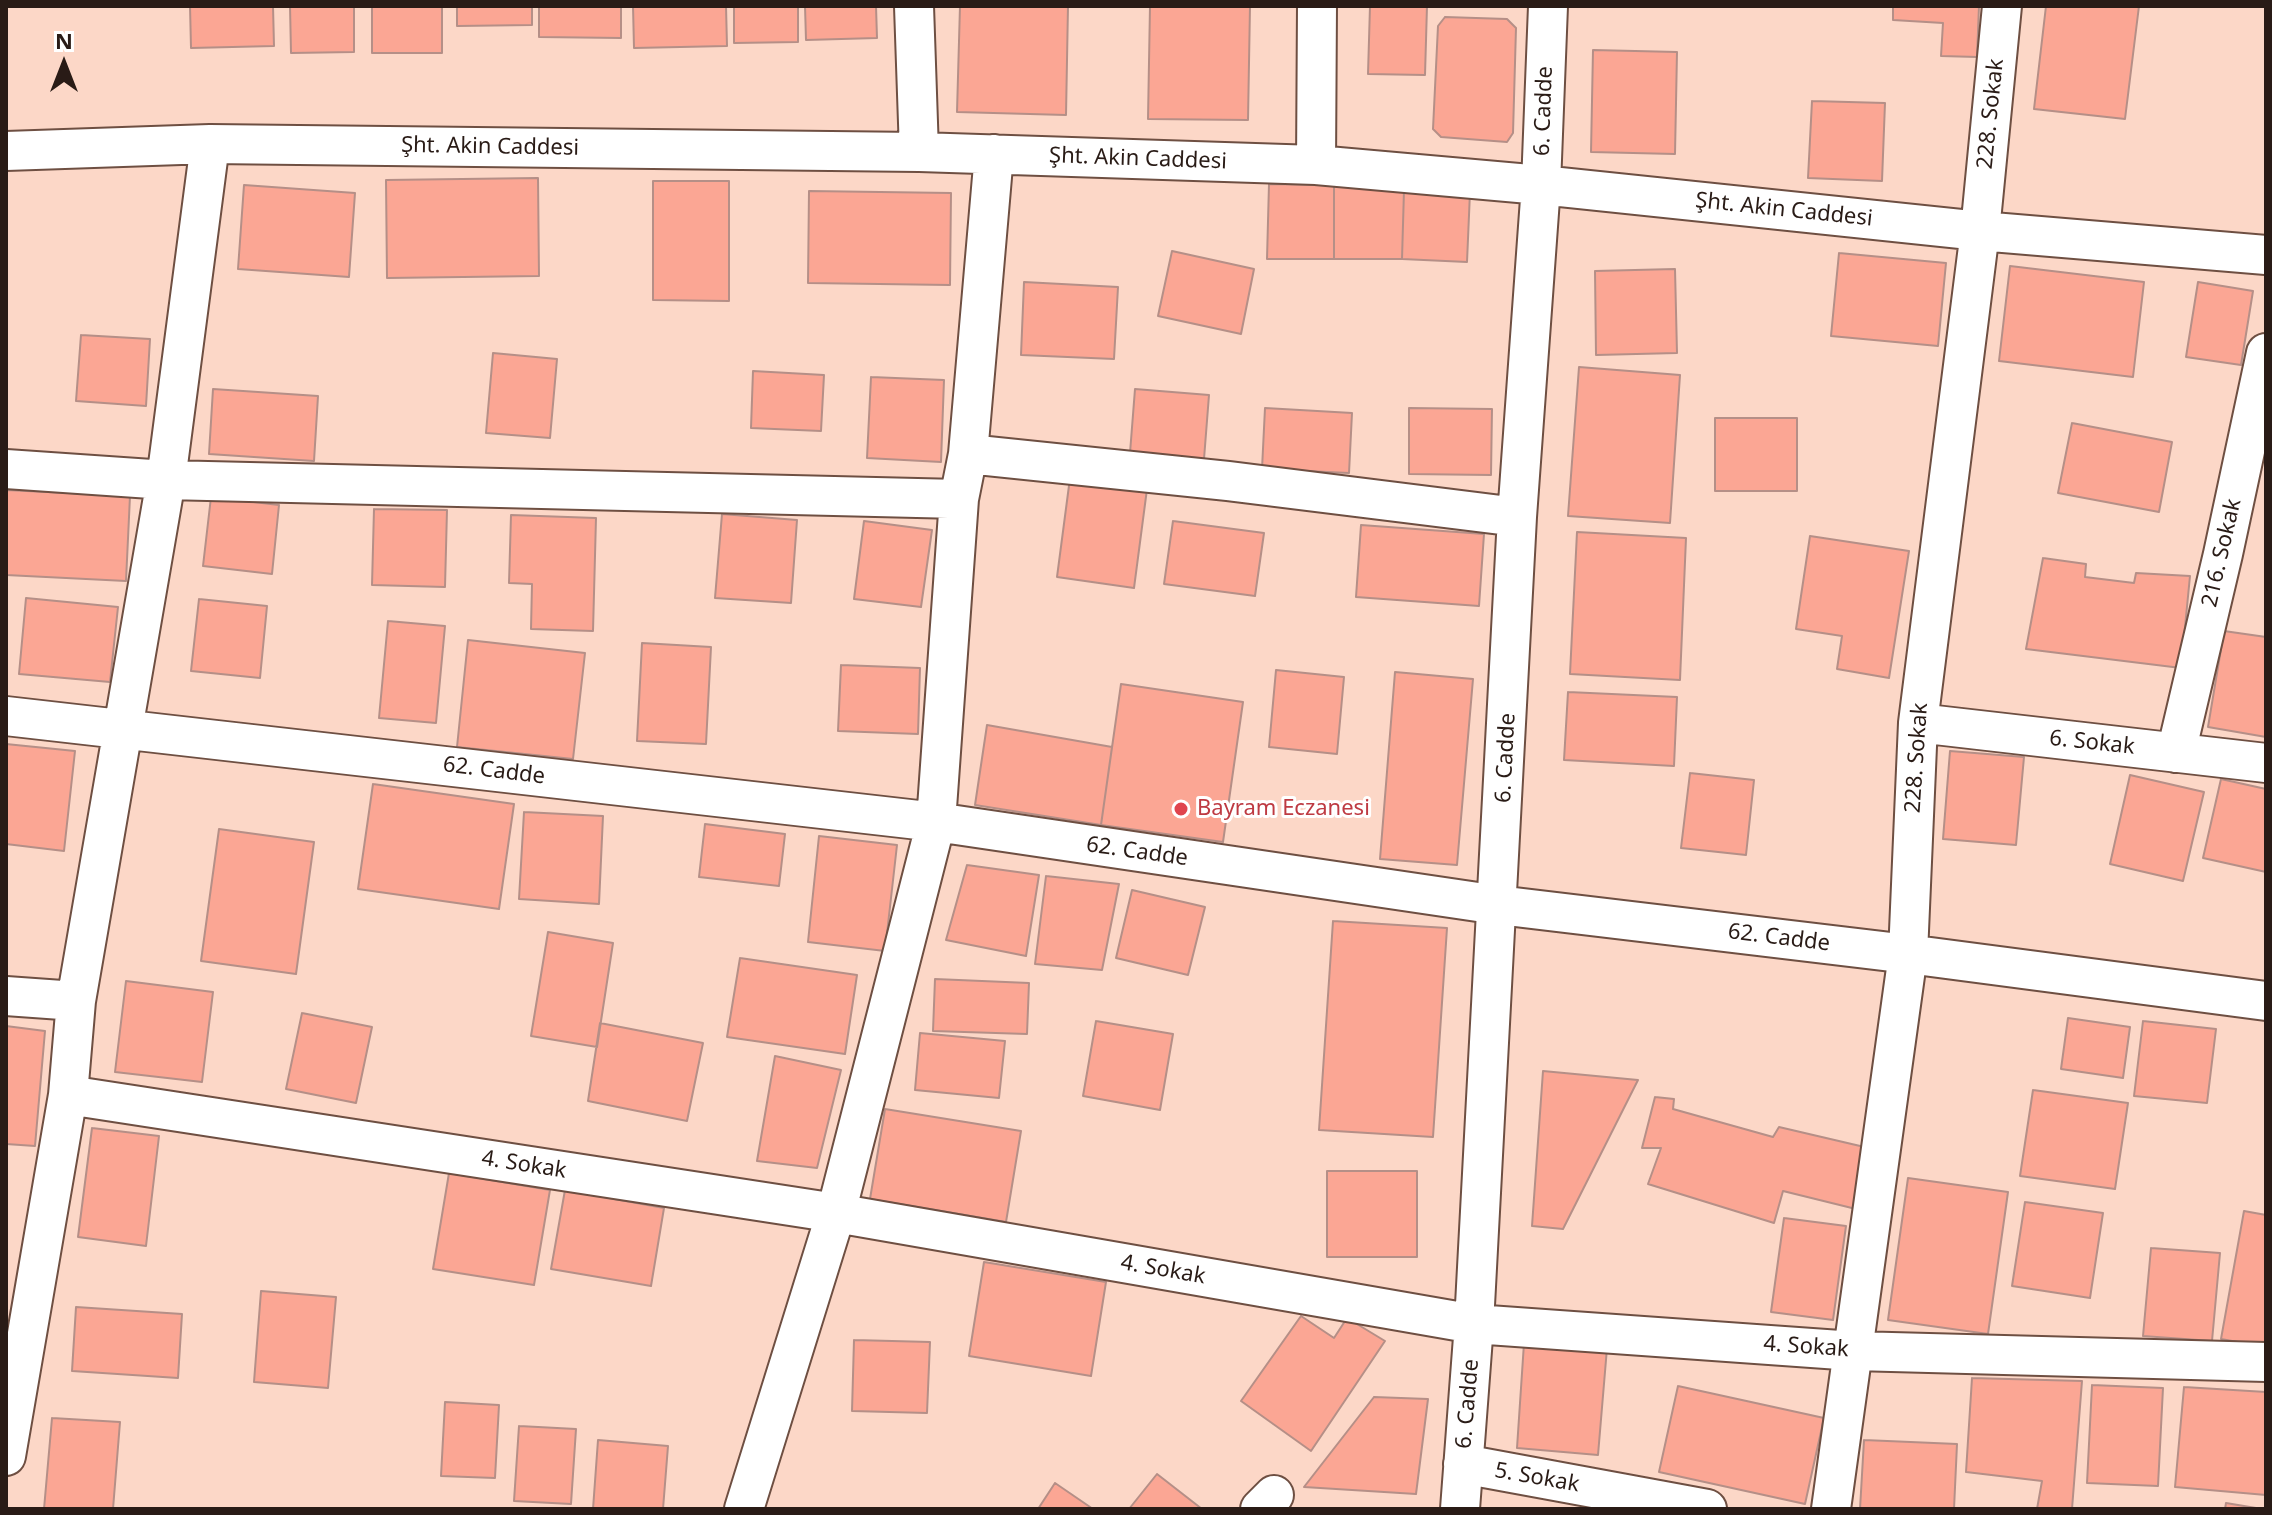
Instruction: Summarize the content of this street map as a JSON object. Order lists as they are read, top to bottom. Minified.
{"streets":{"street":["6. Cadde","228. Sokak","Şht. Akin Caddesi","216. Sokak","6. Sokak","62. Cadde","4. Sokak","5. Sokak"]},"crossings":[["6. Cadde","Şht. Akin Caddesi"],["6. Cadde","62. Cadde"],["6. Cadde","4. Sokak"],["6. Cadde","5. Sokak"],["228. Sokak","Şht. Akin Caddesi"],["228. Sokak","6. Sokak"],["228. Sokak","62. Cadde"],["228. Sokak","4. Sokak"],["216. Sokak","6. Sokak"]],"places":["Bayram Eczanesi"],"north":"top"}
